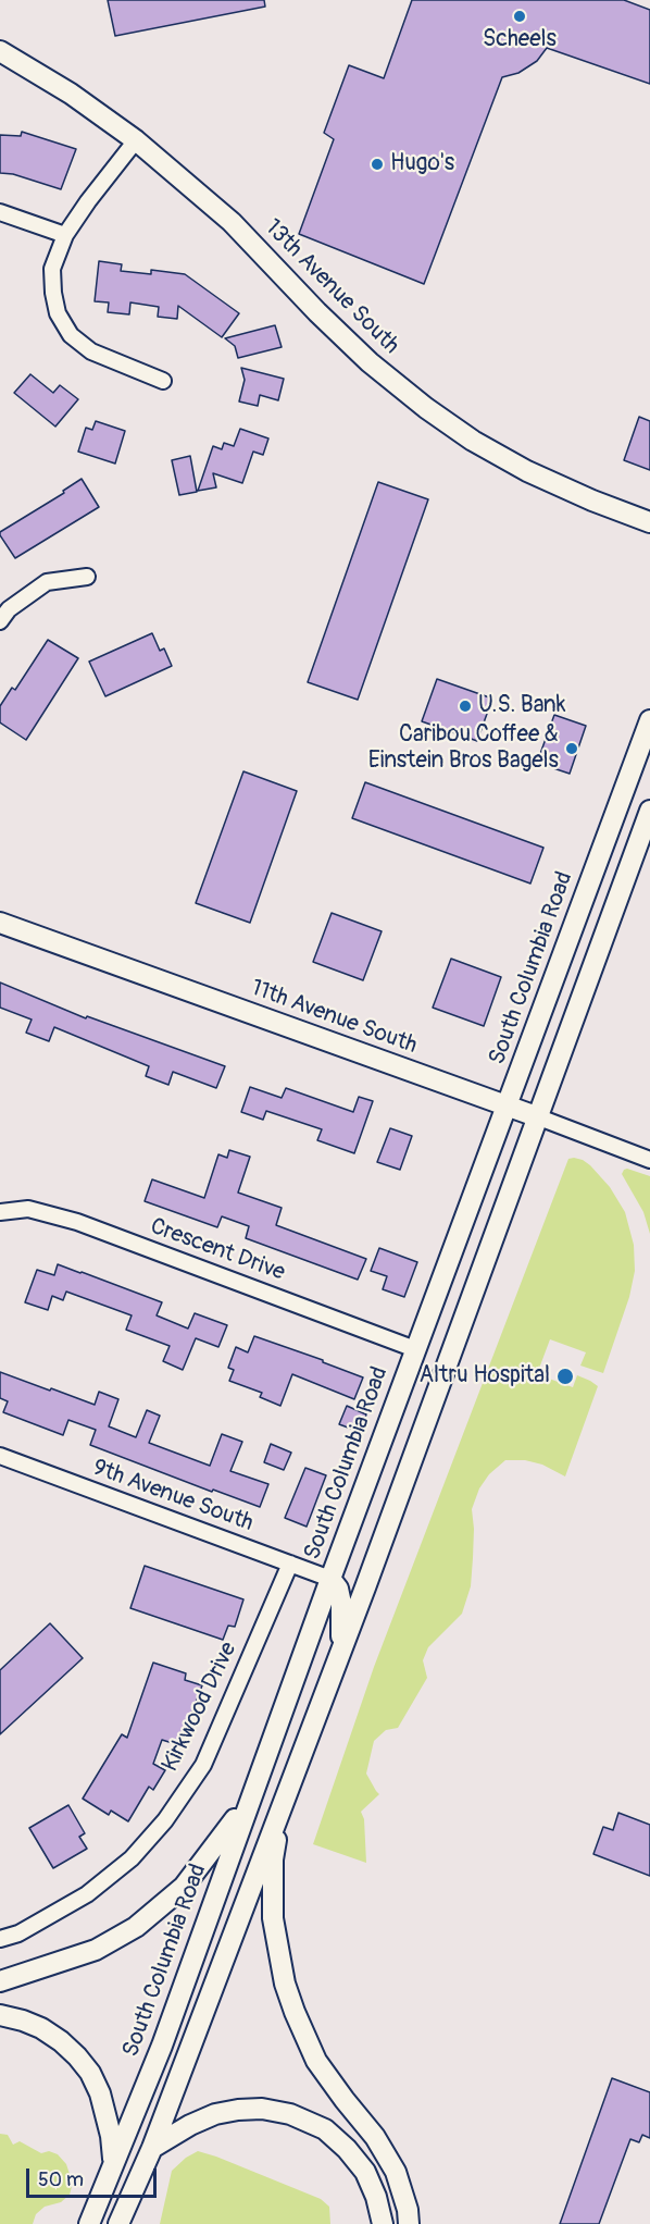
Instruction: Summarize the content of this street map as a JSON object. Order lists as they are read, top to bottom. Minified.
{"streets":{"main road":["13th Avenue South","South Columbia Road","11th Avenue South"],"street":["Crescent Drive","9th Avenue South","Kirkwood Drive"]},"crossings":[["South Columbia Road","11th Avenue South"],["South Columbia Road","Crescent Drive"],["South Columbia Road","9th Avenue South"],["9th Avenue South","Kirkwood Drive"]],"places":["Scheels","Hugo's","U.S. Bank","Caribou Coffee & Einstein Bros Bagels","Altru Hospital"],"scale_bar":"50 m"}
